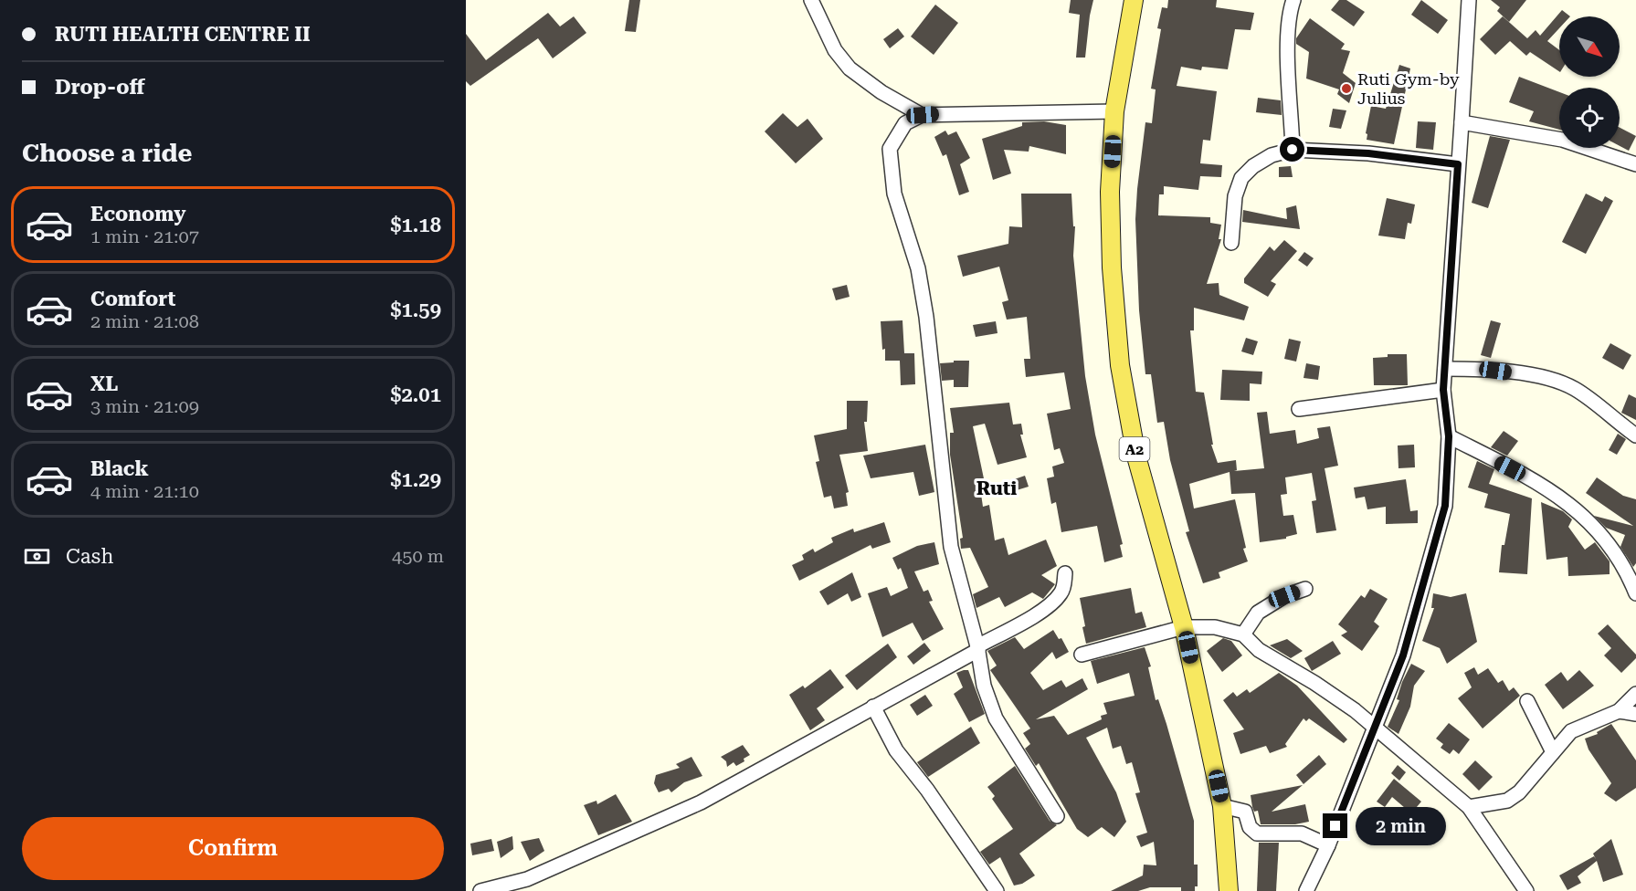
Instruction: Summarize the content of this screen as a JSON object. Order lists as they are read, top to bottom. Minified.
{"streets":{"main road":["A2"]},"districts":["Ruti"],"places":["Ruti Gym-by Julius"],"north":"bottom right","page":{"banner":["RUTI HEALTH CENTRE II","Drop-off"],"heading":"Choose a ride","list":[{"name":"Economy","note":"1 min · 21:07","value":"$1.18"},{"name":"Comfort","note":"2 min · 21:08","value":"$1.59"},{"name":"XL","note":"3 min · 21:09","value":"$2.01"},{"name":"Black","note":"4 min · 21:10","value":"$1.29"}],"pay":["Cash","450 m"],"buttons":"Confirm","bubble":"2 min"}}
